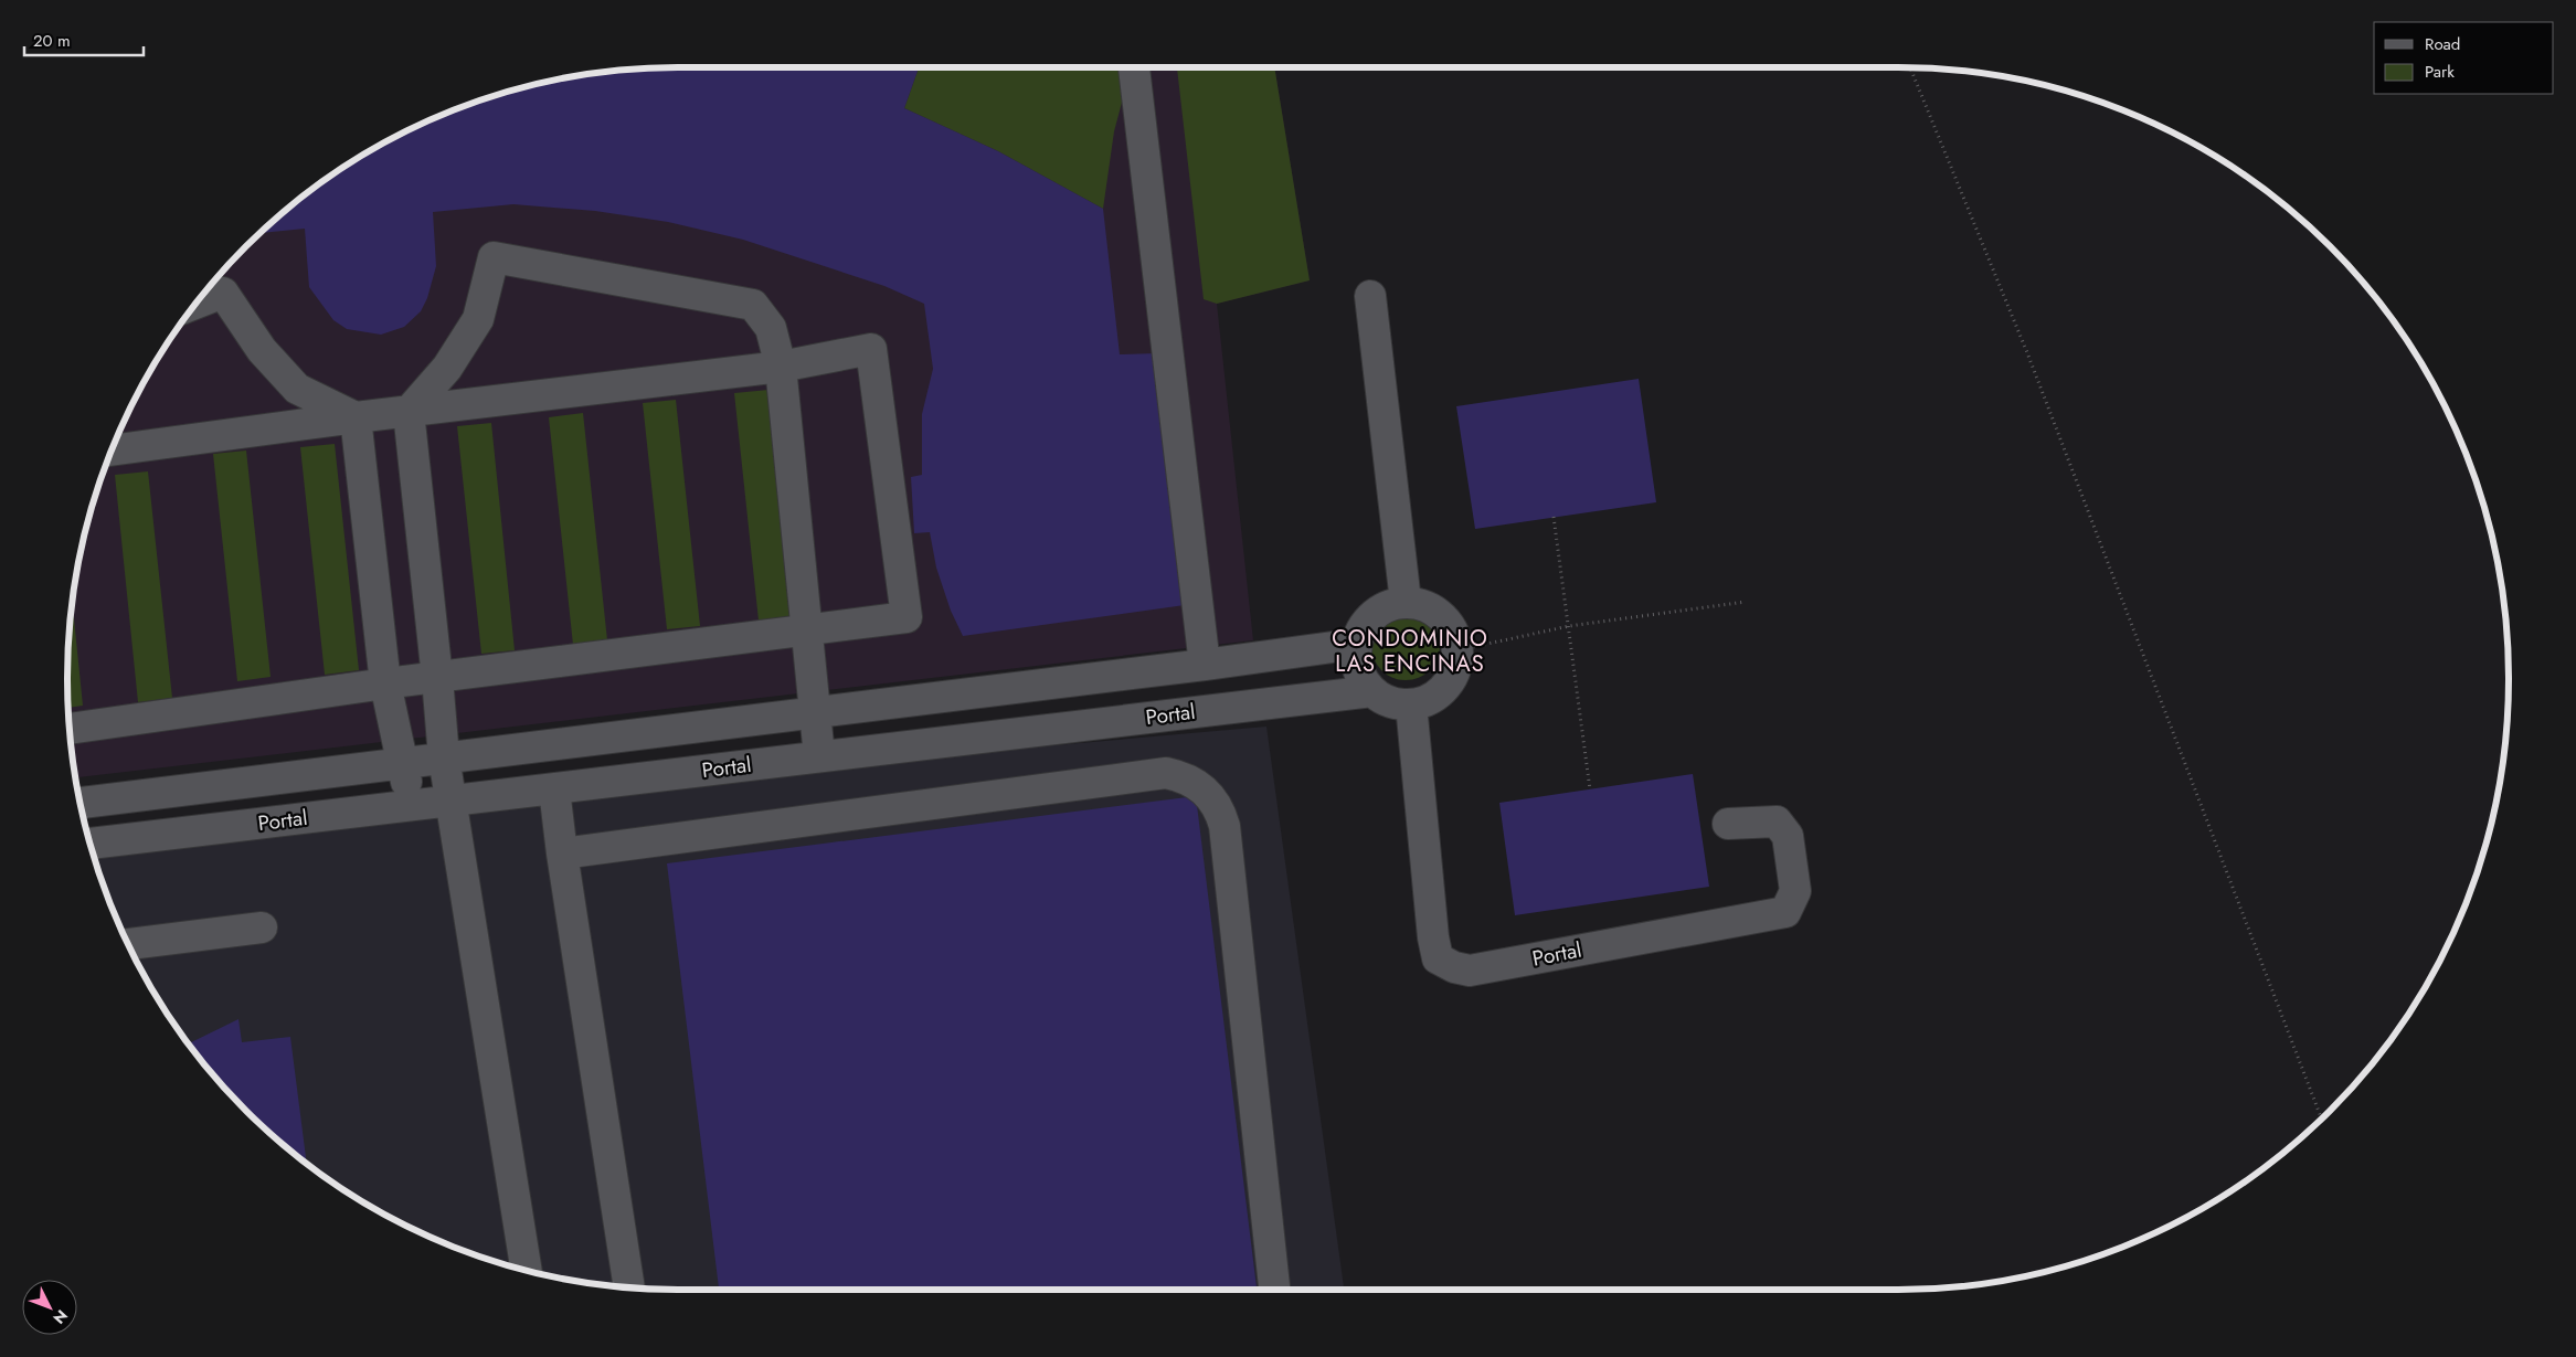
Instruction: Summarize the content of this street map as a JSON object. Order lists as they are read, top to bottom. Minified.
{"streets":{"street":["Portal"]},"districts":["CONDOMINIO LAS ENCINAS"],"legend":["Road","Park"],"scale_bar":"20 m","north":"bottom right"}
